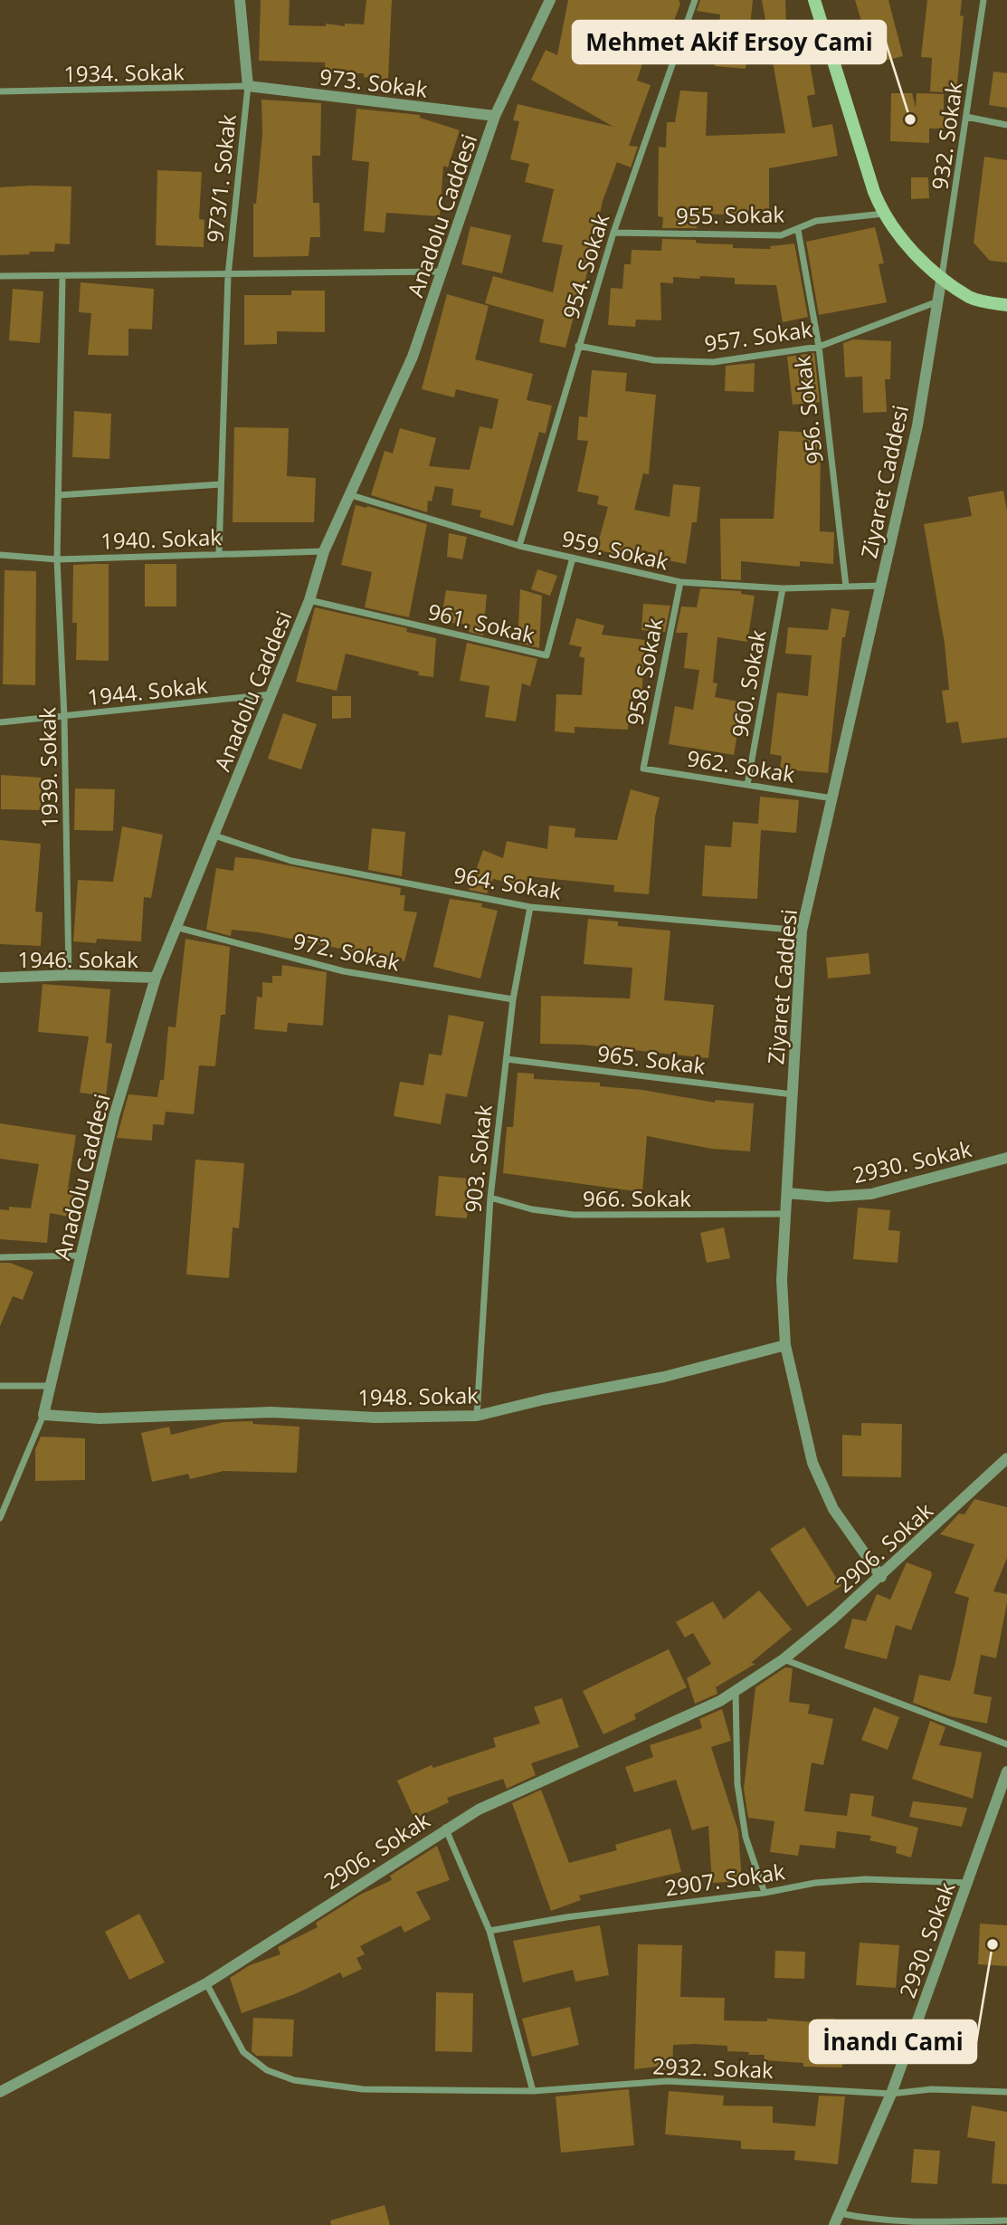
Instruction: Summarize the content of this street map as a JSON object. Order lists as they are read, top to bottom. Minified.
{"streets":{"street":["1934. Sokak","973. Sokak","932. Sokak","973/1. Sokak","955. Sokak","Anadolu Caddesi","954. Sokak","957. Sokak","956. Sokak","Ziyaret Caddesi","1940. Sokak","959. Sokak","961. Sokak","958. Sokak","960. Sokak","1944. Sokak","962. Sokak","1939. Sokak","964. Sokak","972. Sokak","1946. Sokak","965. Sokak","903. Sokak","2930. Sokak","966. Sokak","1948. Sokak","2906. Sokak","2907. Sokak","2932. Sokak"]},"crossings":[["1934. Sokak","973. Sokak"],["1934. Sokak","973/1. Sokak"],["973. Sokak","973/1. Sokak"],["973. Sokak","Anadolu Caddesi"],["932. Sokak","Ziyaret Caddesi"],["973/1. Sokak","1940. Sokak"],["955. Sokak","954. Sokak"],["955. Sokak","956. Sokak"],["Anadolu Caddesi","1940. Sokak"],["Anadolu Caddesi","959. Sokak"],["Anadolu Caddesi","961. Sokak"],["Anadolu Caddesi","1944. Sokak"],["Anadolu Caddesi","964. Sokak"],["Anadolu Caddesi","972. Sokak"],["Anadolu Caddesi","1946. Sokak"],["Anadolu Caddesi","1948. Sokak"],["954. Sokak","957. Sokak"],["954. Sokak","959. Sokak"],["957. Sokak","956. Sokak"],["957. Sokak","Ziyaret Caddesi"],["956. Sokak","959. Sokak"],["Ziyaret Caddesi","959. Sokak"],["Ziyaret Caddesi","962. Sokak"],["Ziyaret Caddesi","964. Sokak"],["Ziyaret Caddesi","965. Sokak"],["Ziyaret Caddesi","2930. Sokak"],["Ziyaret Caddesi","966. Sokak"],["Ziyaret Caddesi","1948. Sokak"],["Ziyaret Caddesi","2906. Sokak"],["1940. Sokak","1939. Sokak"],["959. Sokak","961. Sokak"],["959. Sokak","958. Sokak"],["959. Sokak","960. Sokak"],["958. Sokak","962. Sokak"],["960. Sokak","962. Sokak"],["1944. Sokak","1939. Sokak"],["1939. Sokak","1946. Sokak"],["964. Sokak","903. Sokak"],["972. Sokak","903. Sokak"],["965. Sokak","903. Sokak"],["903. Sokak","966. Sokak"],["903. Sokak","1948. Sokak"],["2930. Sokak","2907. Sokak"],["2930. Sokak","2932. Sokak"],["2906. Sokak","2932. Sokak"]],"places":["Mehmet Akif Ersoy Cami","İnandı Cami"]}
